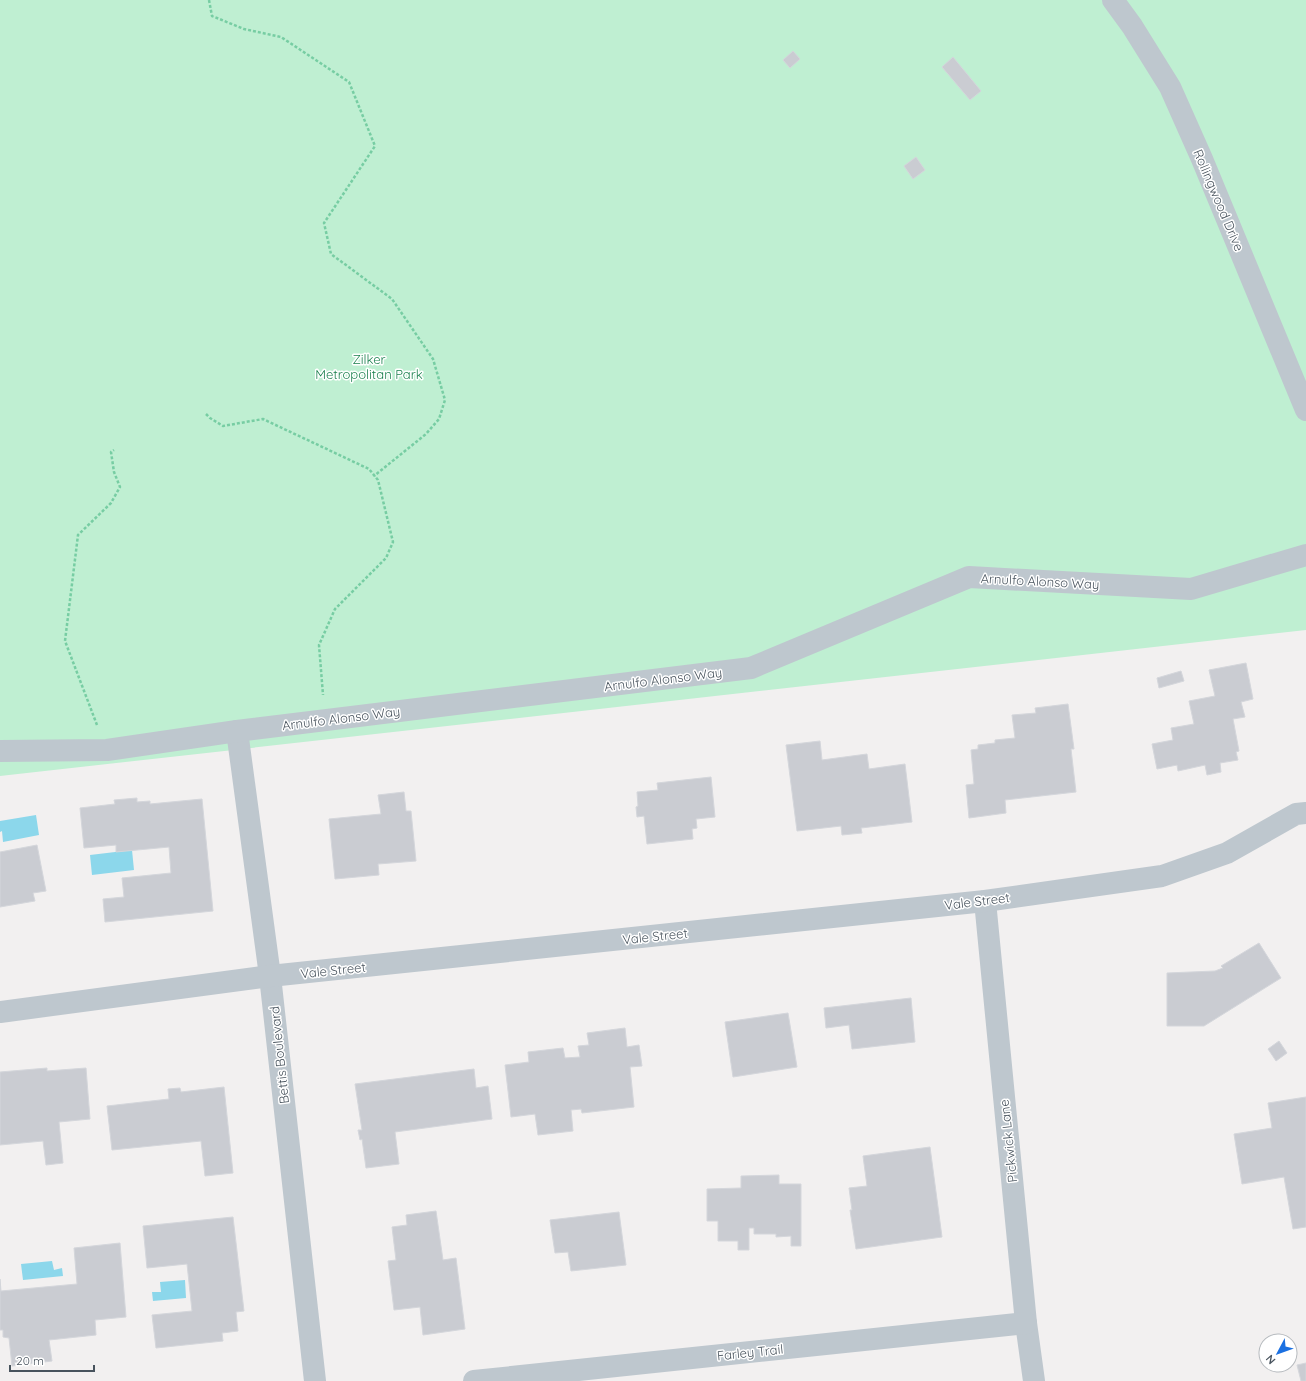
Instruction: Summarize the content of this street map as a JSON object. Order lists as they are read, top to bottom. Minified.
{"streets":{"street":["Rollingwood Drive","Arnulfo Alonso Way","Vale Street","Bettis Boulevard","Pickwick Lane","Farley Trail"]},"crossings":[["Arnulfo Alonso Way","Bettis Boulevard"],["Vale Street","Bettis Boulevard"],["Vale Street","Pickwick Lane"],["Pickwick Lane","Farley Trail"]],"parks":["Zilker Metropolitan Park"],"scale_bar":"20 m","north":"bottom left"}
